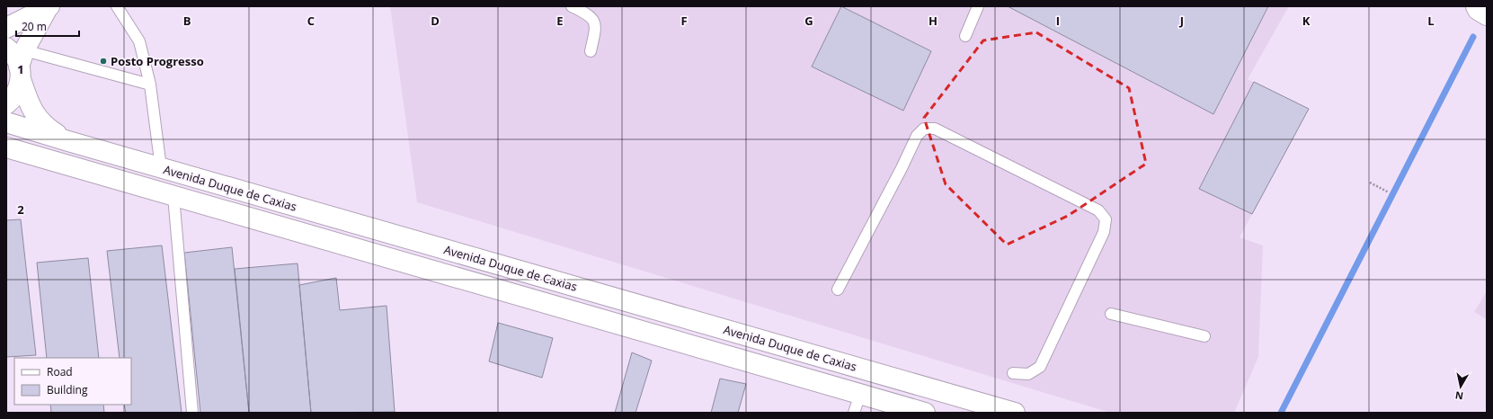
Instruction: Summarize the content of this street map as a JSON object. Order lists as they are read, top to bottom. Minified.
{"streets":{"main road":["Avenida Duque de Caxias"]},"places":["Posto Progresso"],"legend":["Road","Building"],"scale_bar":"20 m","north":"bottom","grid":{"columns":["B","C","D","E","F","G","H","I","J","K","L"],"rows":["1","2"]}}
